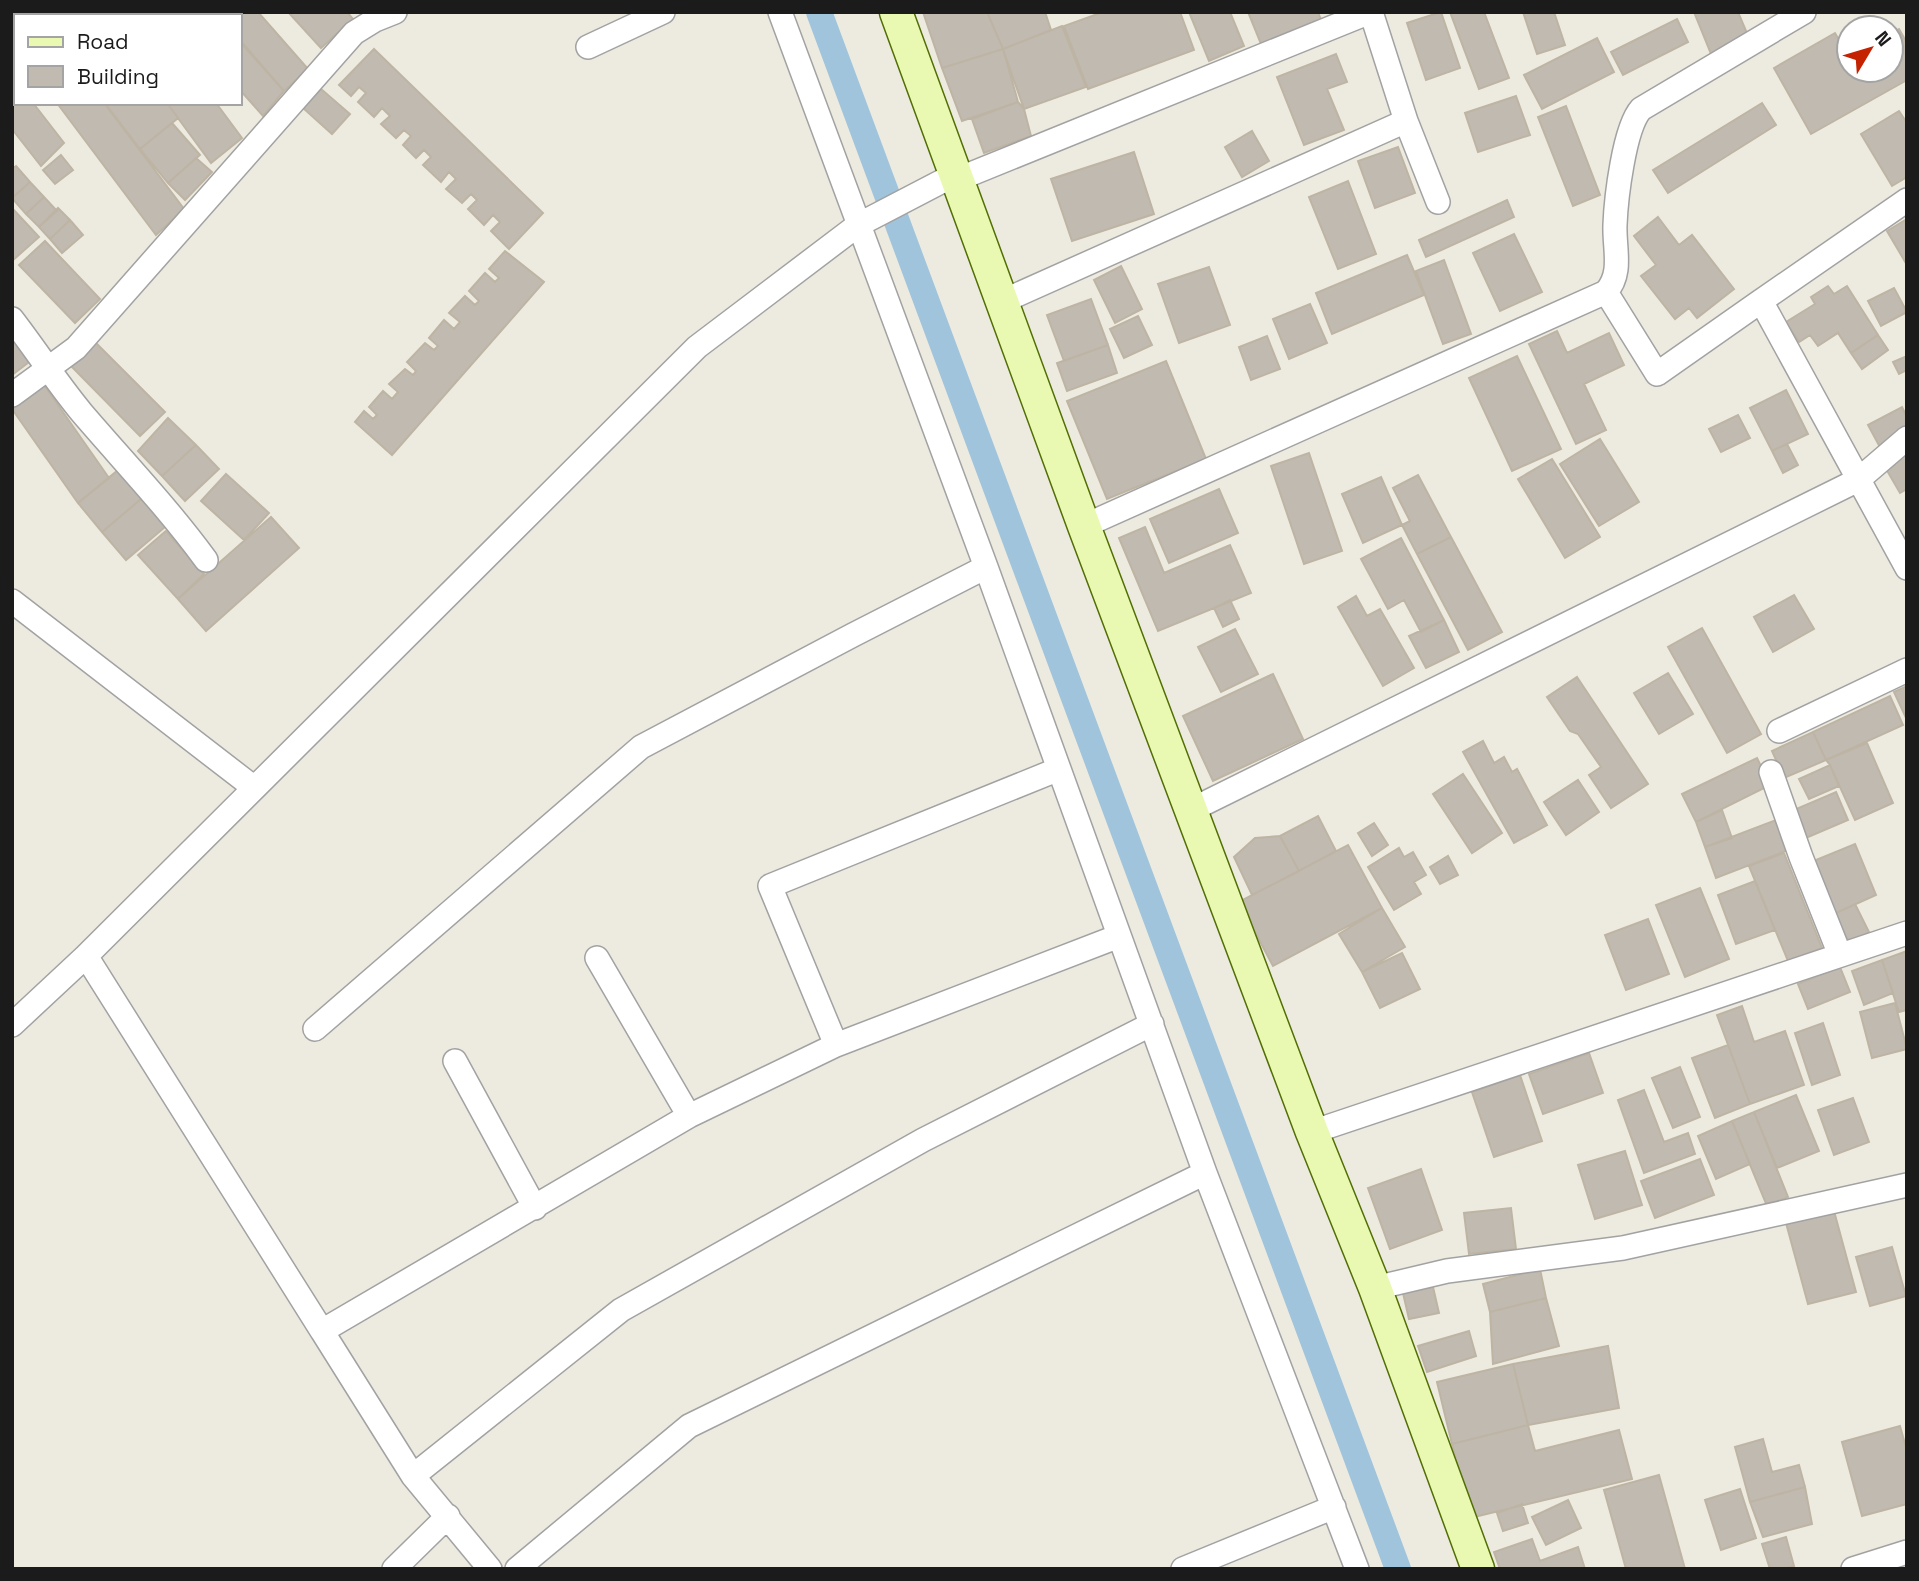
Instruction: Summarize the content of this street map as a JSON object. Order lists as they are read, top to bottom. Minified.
{"legend":["Road","Building"],"north":"top right"}
